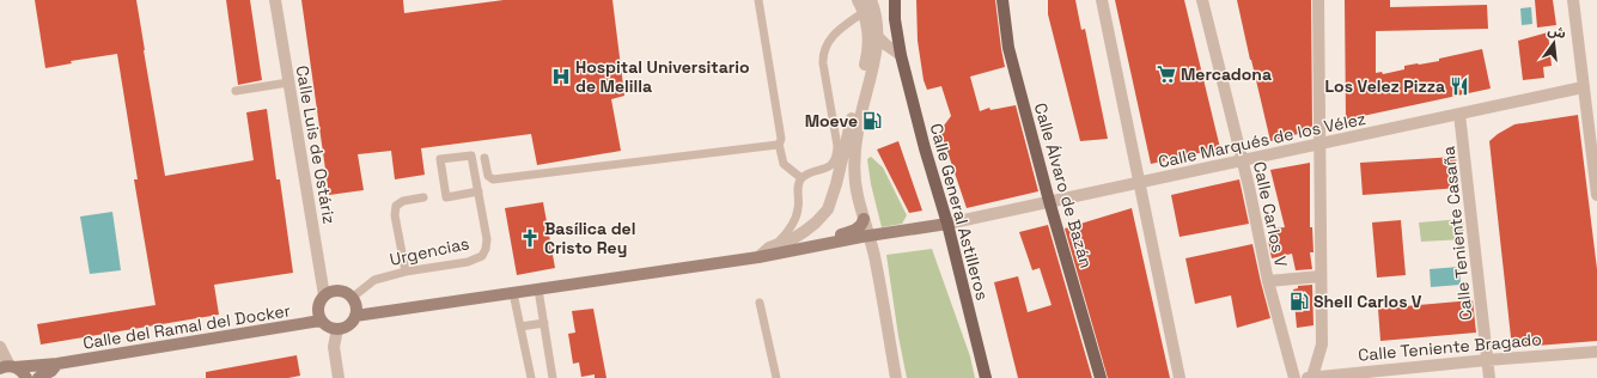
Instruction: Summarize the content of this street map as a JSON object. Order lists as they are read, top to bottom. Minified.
{"streets":{"main road":["Calle Álvaro de Bazán","Calle General Astilleros","Calle del Ramal del Docker"],"street":["Calle Marqués de los Vélez","Calle Luis de Ostáriz","Calle Carlos V","Calle Teniente Casaña","Calle Teniente Bragado"],"lane":["Urgencias"]},"crossings":[["Calle Marqués de los Vélez","Calle Álvaro de Bazán"],["Calle Marqués de los Vélez","Calle General Astilleros"],["Calle Marqués de los Vélez","Calle Carlos V"],["Calle Marqués de los Vélez","Calle Teniente Casaña"],["Calle Luis de Ostáriz","Urgencias"],["Calle Luis de Ostáriz","Calle del Ramal del Docker"],["Calle Teniente Casaña","Calle Teniente Bragado"],["Urgencias","Calle del Ramal del Docker"]],"places":{"supermarket":["Mercadona"],"hospital":["Hospital Universitario de Melilla"],"restaurant":["Los Velez Pizza"],"fuel station":["Moeve","Shell Carlos V"],"church":["Basílica del Cristo Rey"]},"north":"top"}
